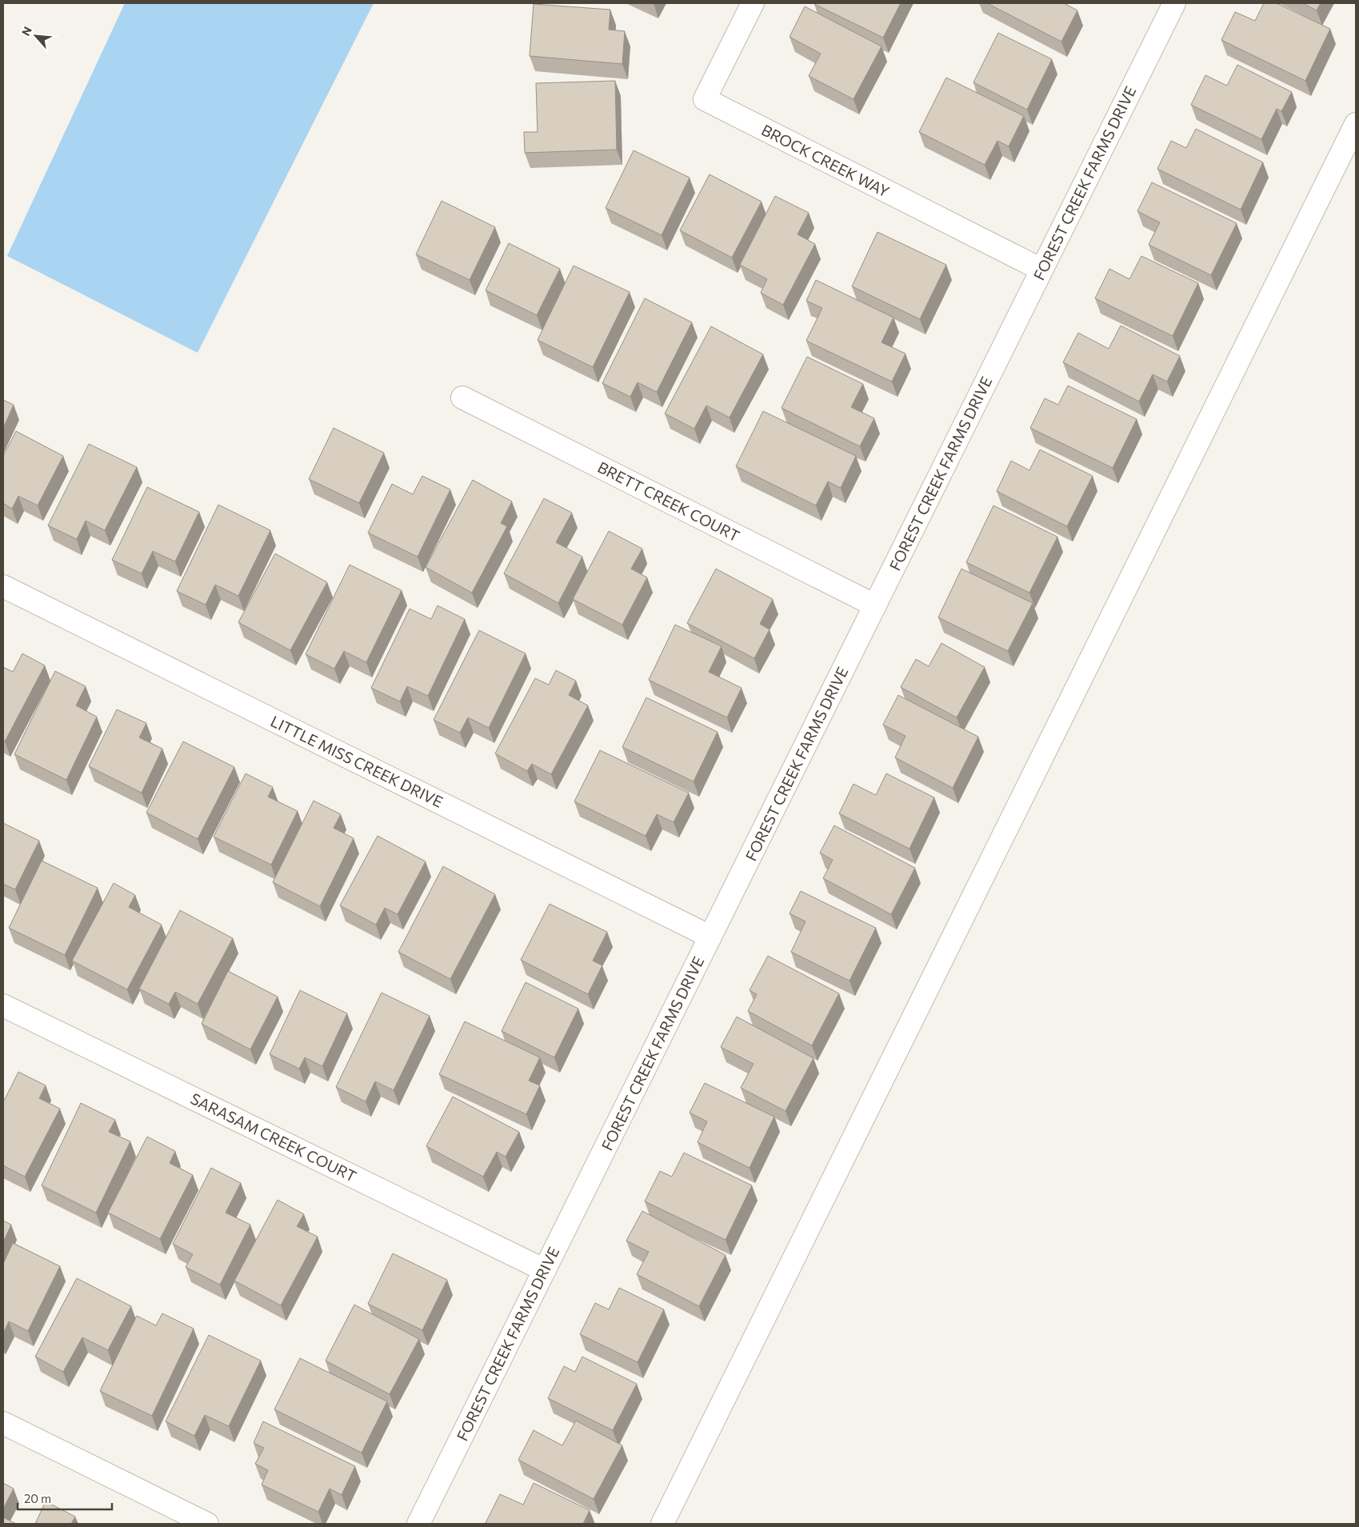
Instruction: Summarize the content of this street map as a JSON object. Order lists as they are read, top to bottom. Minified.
{"streets":{"street":["BROCK CREEK WAY","FOREST CREEK FARMS DRIVE","BRETT CREEK COURT","LITTLE MISS CREEK DRIVE","SARASAM CREEK COURT"]},"crossings":[["BROCK CREEK WAY","FOREST CREEK FARMS DRIVE"],["FOREST CREEK FARMS DRIVE","BRETT CREEK COURT"],["FOREST CREEK FARMS DRIVE","LITTLE MISS CREEK DRIVE"],["FOREST CREEK FARMS DRIVE","SARASAM CREEK COURT"]],"scale_bar":"20 m","north":"top left"}
